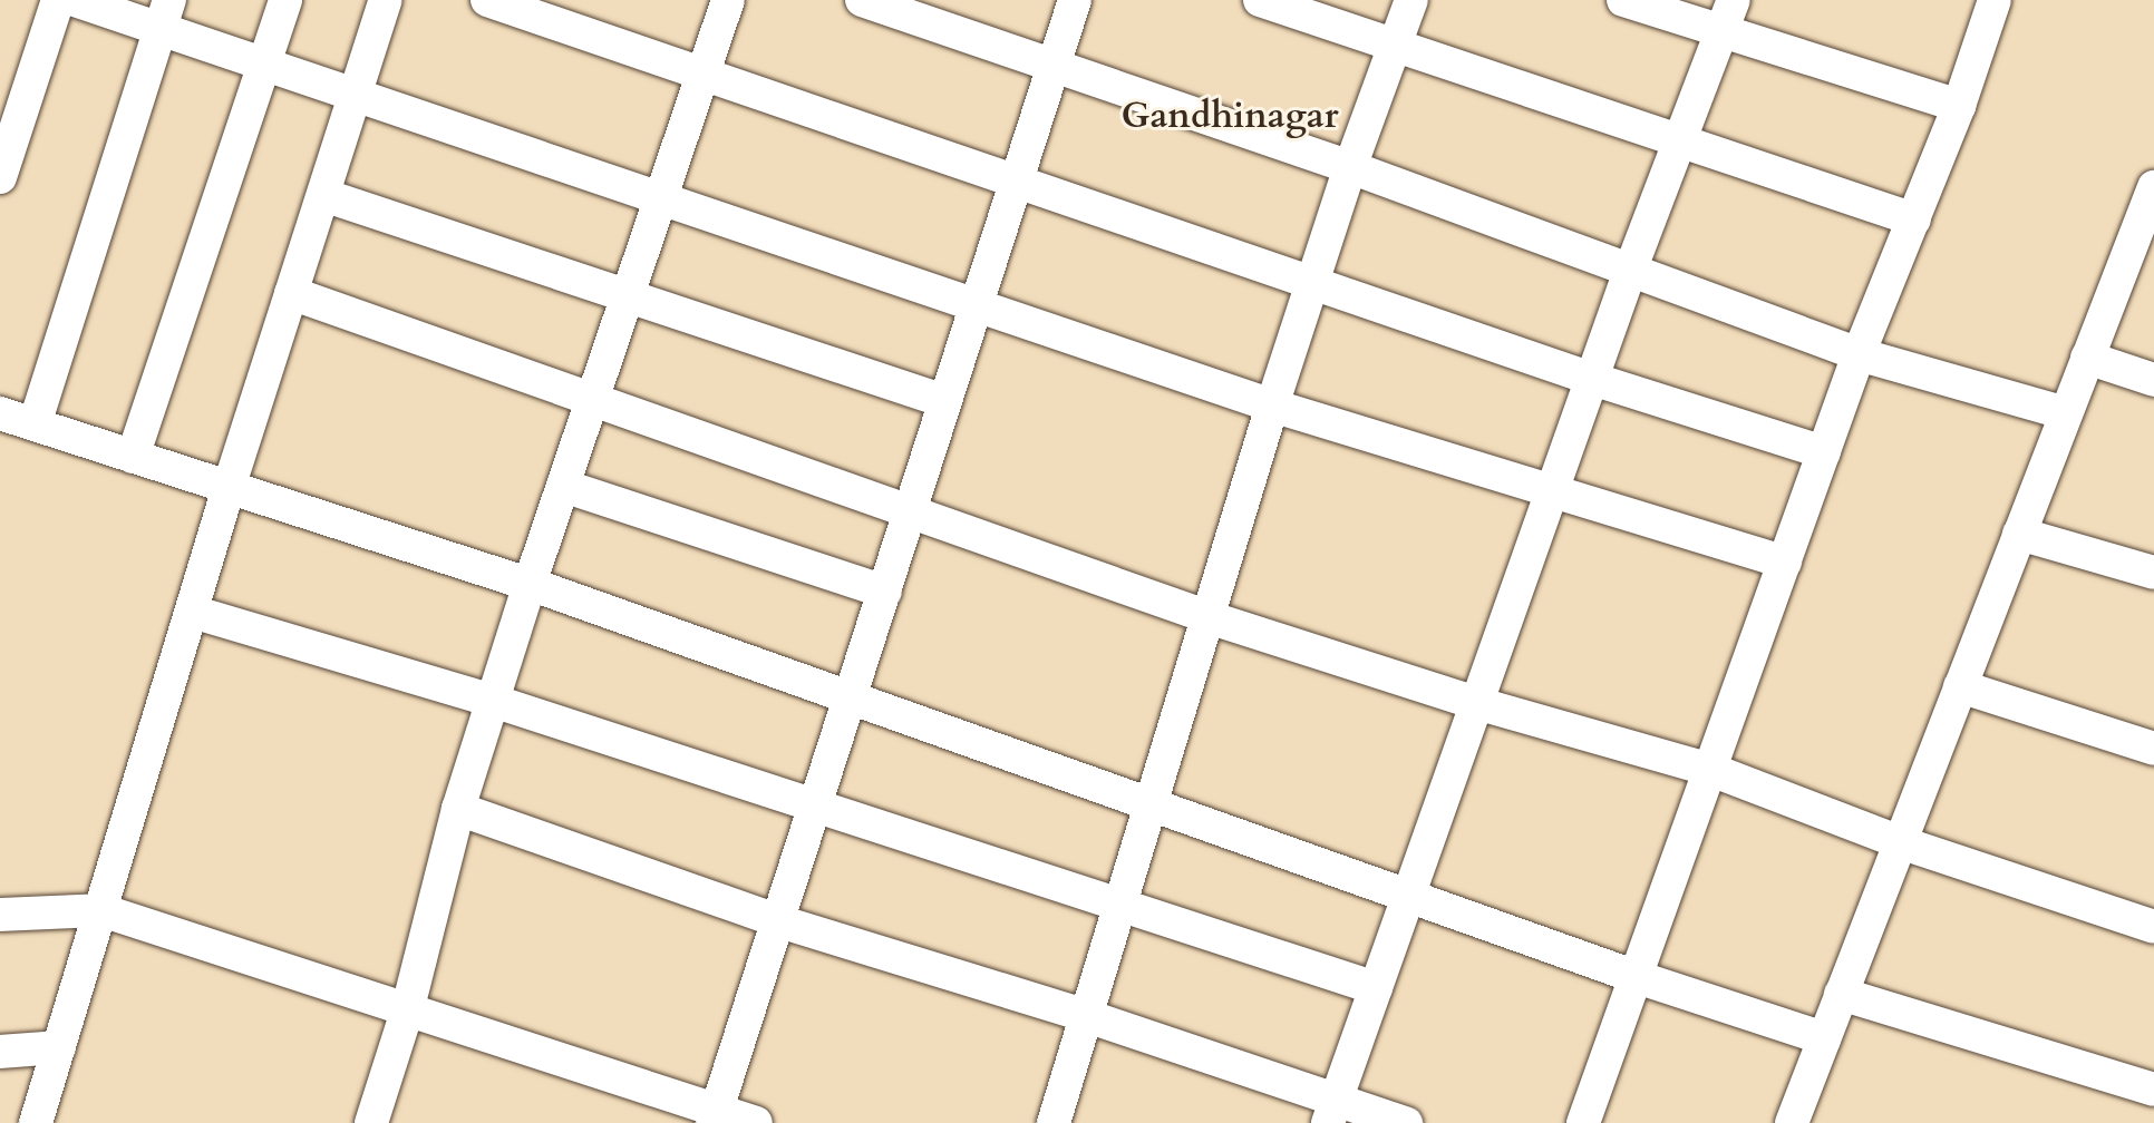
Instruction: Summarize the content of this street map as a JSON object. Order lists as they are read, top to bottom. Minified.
{"districts":["Gandhinagar"]}
